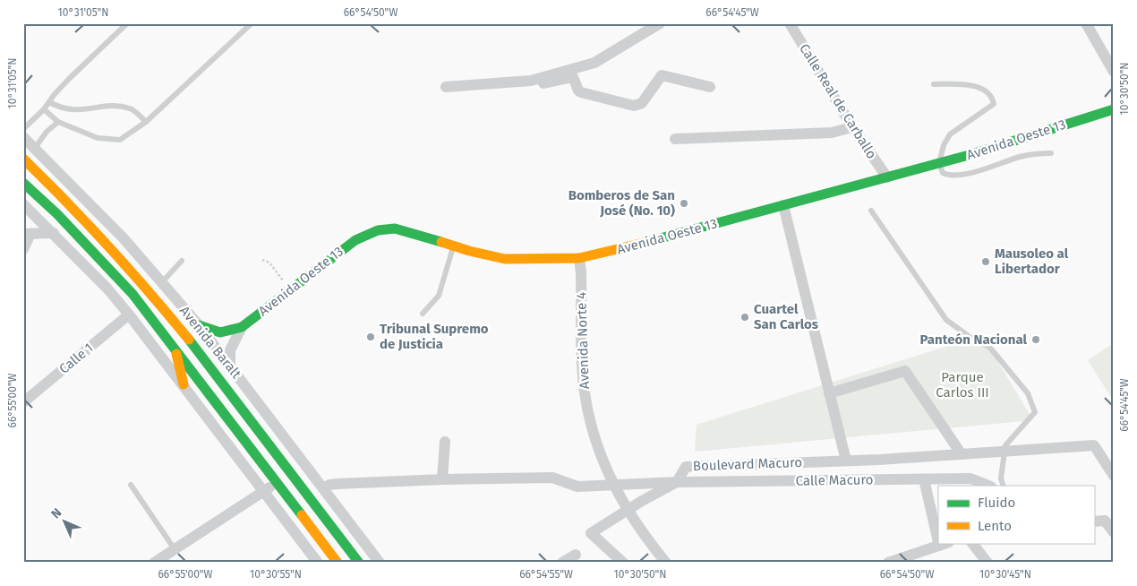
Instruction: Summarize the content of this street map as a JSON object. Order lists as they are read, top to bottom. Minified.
{"streets":{"main road":["Avenida Oeste 13","Avenida Baralt"],"street":["Calle Real de Carballo","Avenida Norte 4","Calle 1","Boulevard Macuro","Calle Macuro"]},"crossings":[["Calle Real de Carballo","Avenida Oeste 13"],["Avenida Oeste 13","Avenida Norte 4"],["Avenida Oeste 13","Avenida Baralt"],["Avenida Baralt","Boulevard Macuro"],["Boulevard Macuro","Calle Macuro"]],"parks":["Parque Carlos III"],"places":["Bomberos de San José (No. 10)","Mausoleo al Libertador","Cuartel San Carlos","Tribunal Supremo de Justicia","Panteón Nacional"],"legend":["Fluido","Lento"],"north":"top left","coordinates":["10°31'05\"N","66°54'50\"W","66°54'45\"W","10°30'50\"N","66°55'00\"W","10°30'55\"N","66°54'55\"W","10°30'45\"N"]}
